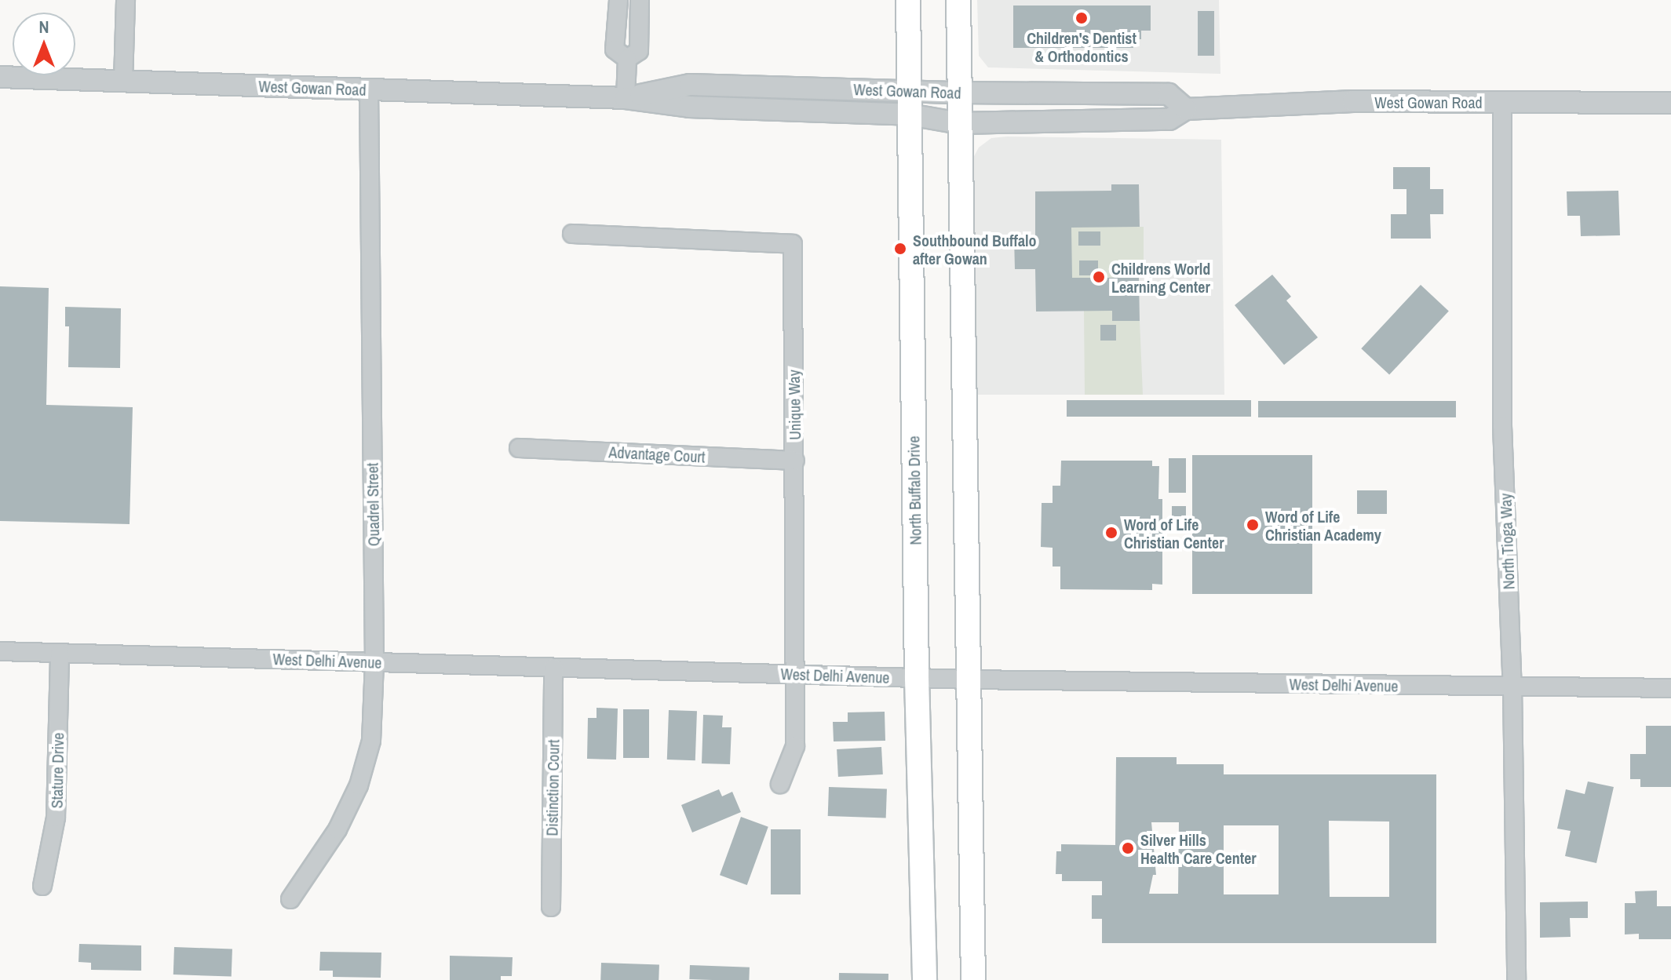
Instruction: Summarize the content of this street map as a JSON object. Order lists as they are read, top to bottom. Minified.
{"streets":{"main road":["North Buffalo Drive"],"street":["West Gowan Road","Unique Way","Advantage Court","Quadrel Street","North Tioga Way","West Delhi Avenue","Stature Drive","Distinction Court"]},"crossings":[["West Gowan Road","North Buffalo Drive"],["West Gowan Road","Quadrel Street"],["West Gowan Road","North Tioga Way"],["Unique Way","Advantage Court"],["Unique Way","West Delhi Avenue"],["North Buffalo Drive","West Delhi Avenue"],["Quadrel Street","West Delhi Avenue"],["North Tioga Way","West Delhi Avenue"],["West Delhi Avenue","Stature Drive"],["West Delhi Avenue","Distinction Court"]],"places":["Children's Dentist & Orthodontics","Southbound Buffalo after Gowan","Childrens World Learning Center","Word of Life Christian Academy","Word of Life Christian Center","Silver Hills Health Care Center"],"north":"top"}
